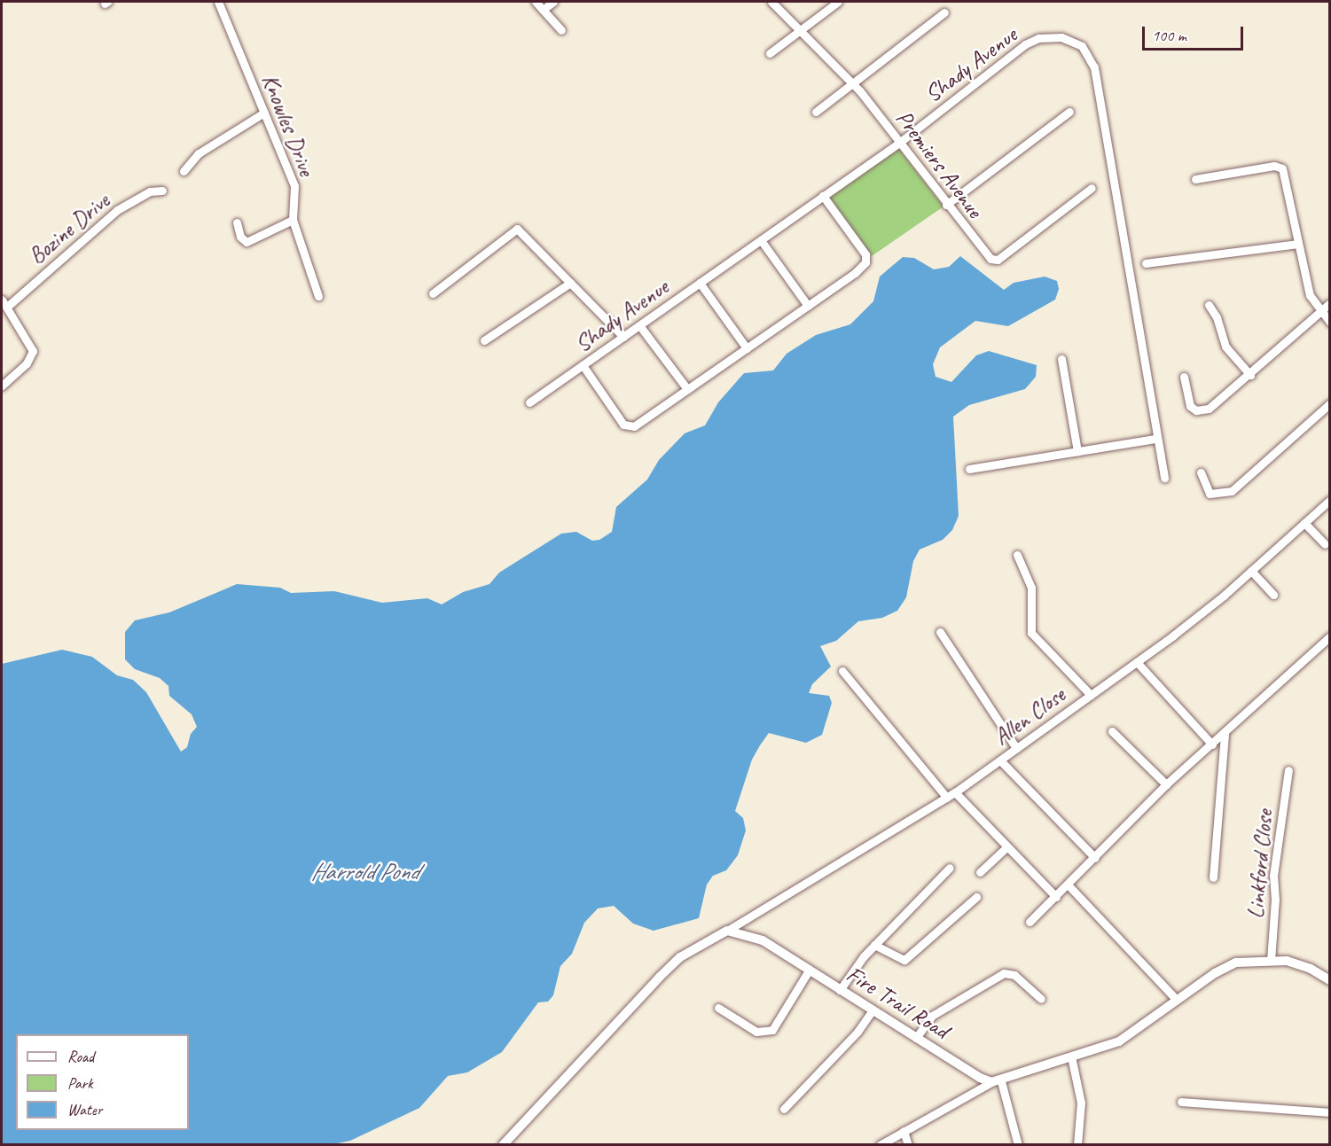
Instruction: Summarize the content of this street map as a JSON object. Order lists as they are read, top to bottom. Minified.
{"streets":{"street":["Shady Avenue","Knowles Drive","Premiers Avenue","Bozine Drive","Allen Close","Linkford Close","Fire Trail Road"]},"crossings":[["Shady Avenue","Premiers Avenue"],["Allen Close","Fire Trail Road"]],"water":["Harrold Pond"],"legend":["Road","Park","Water"],"scale_bar":"100 m"}
